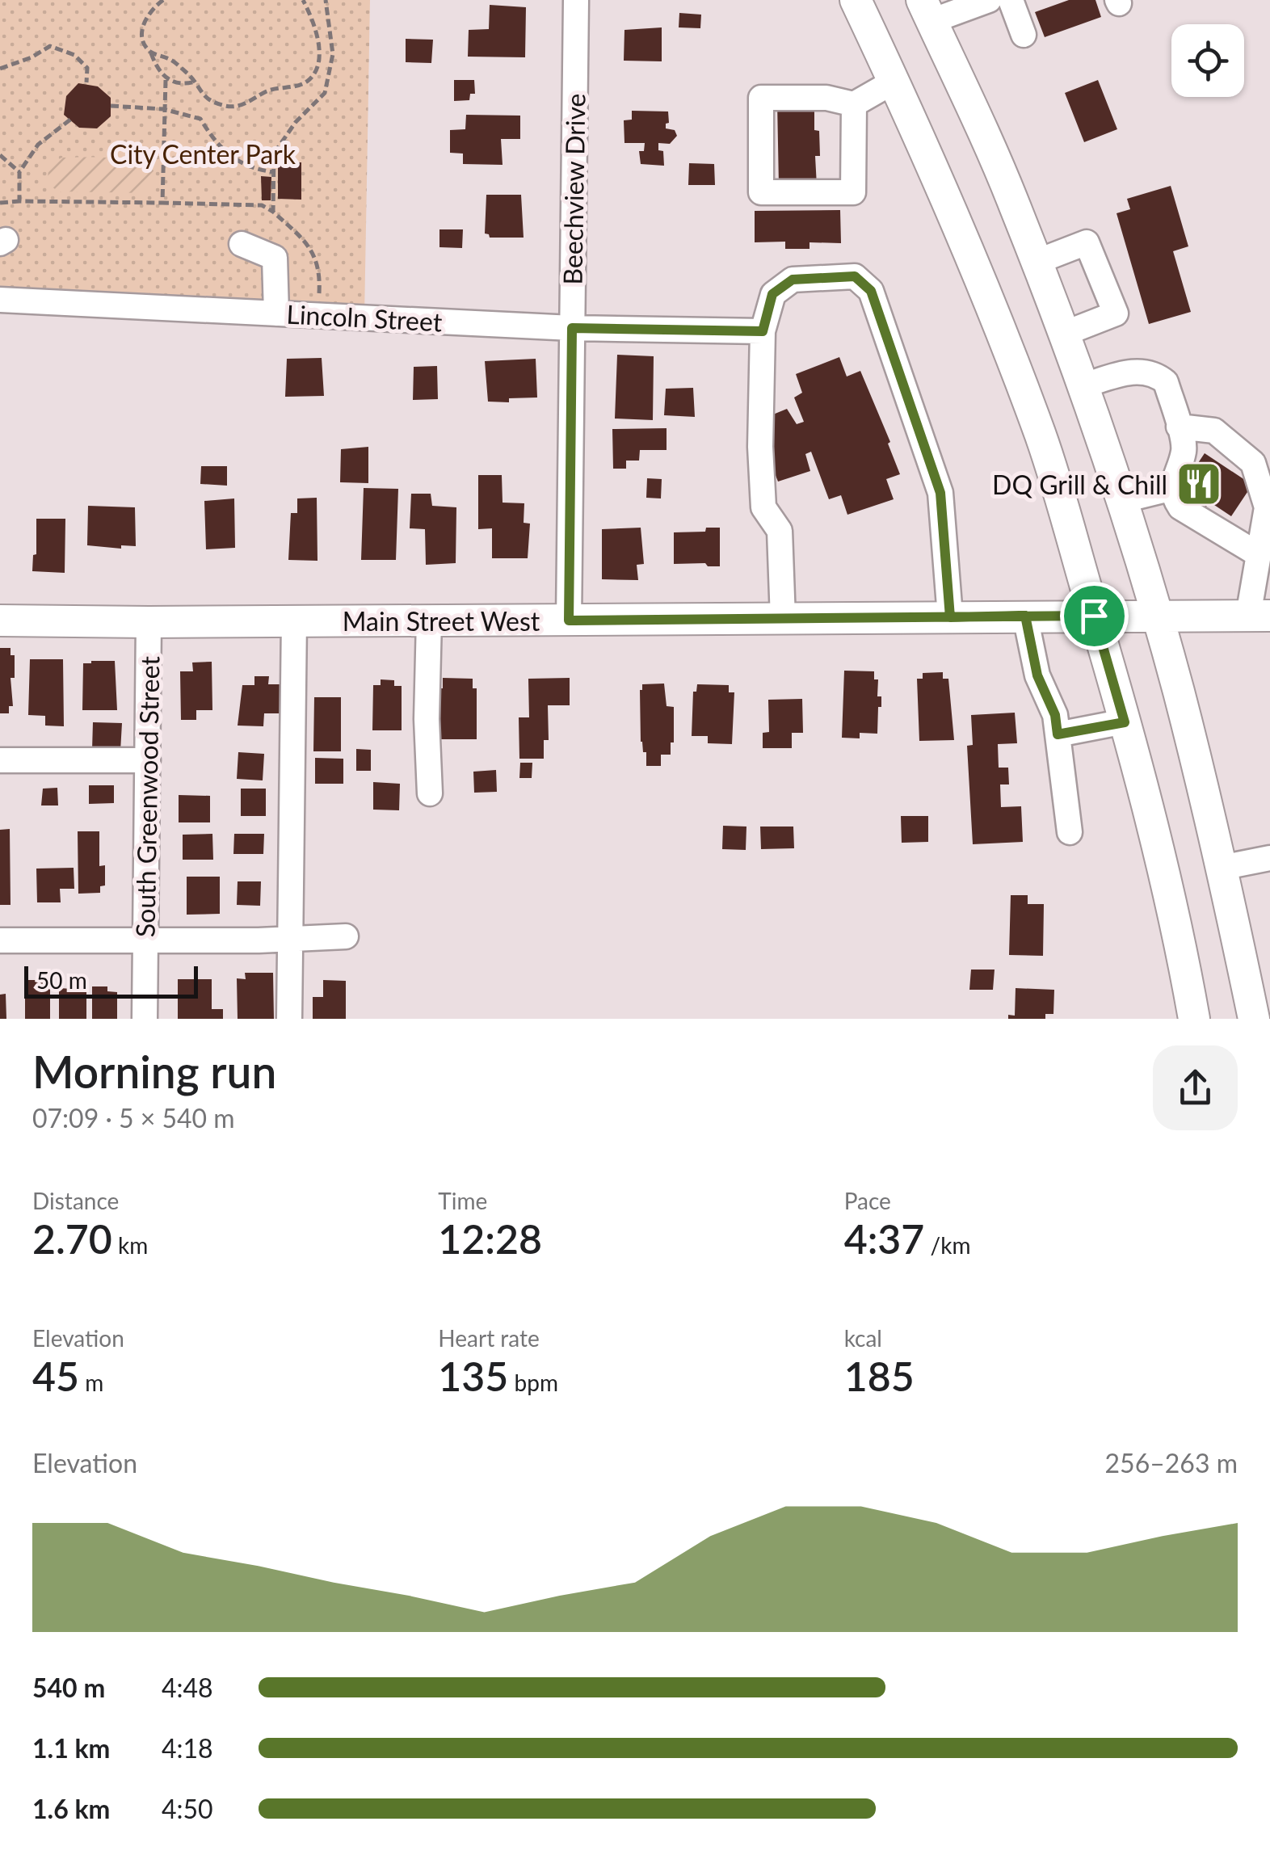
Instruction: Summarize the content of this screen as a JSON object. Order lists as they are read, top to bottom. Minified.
{"streets":{"main road":["Main Street West"],"street":["Beechview Drive","Lincoln Street","South Greenwood Street"]},"crossings":[["Beechview Drive","Lincoln Street"],["Beechview Drive","Main Street West"],["Main Street West","South Greenwood Street"]],"parks":["City Center Park"],"places":{"restaurant":["DQ Grill & Chill"]},"scale_bar":"50 m","page":{"scale":"50 m","heading":["Morning run","07:09 · 5 × 540 m"],"stats":[["Distance","2.70 km"],["Time","12:28"],["Pace","4:37 /km"],["Elevation","45 m"],["Heart rate","135 bpm"],["kcal","185"]],"chart":["Elevation","256–263 m"],"list":[{"name":"540 m","note":"4:48"},{"name":"1.1 km","note":"4:18"},{"name":"1.6 km","note":"4:50"}]}}
